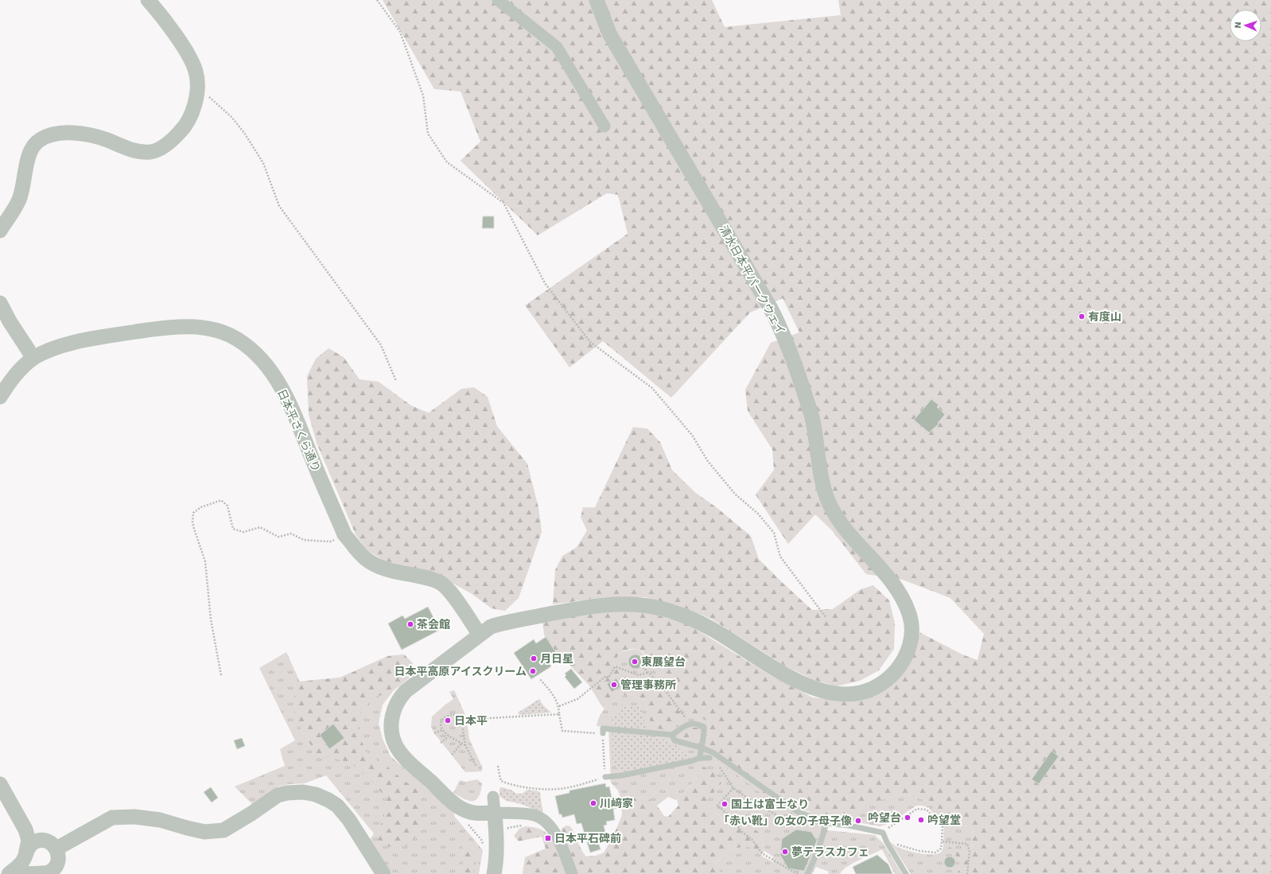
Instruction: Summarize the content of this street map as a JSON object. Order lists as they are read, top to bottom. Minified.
{"streets":{"street":["清水日本平パークウェイ","日本平さくら通り"]},"crossings":[["清水日本平パークウェイ","日本平さくら通り"]],"places":{"other":["有度山","茶会館","月日星","東展望台","日本平高原アイスクリーム","管理事務所","日本平","川﨑家","国土は富士なり","吟望台","吟望堂","「赤い靴」の女の子母子像","夢テラスカフェ"],"transit":["日本平石碑前"]},"north":"left"}
